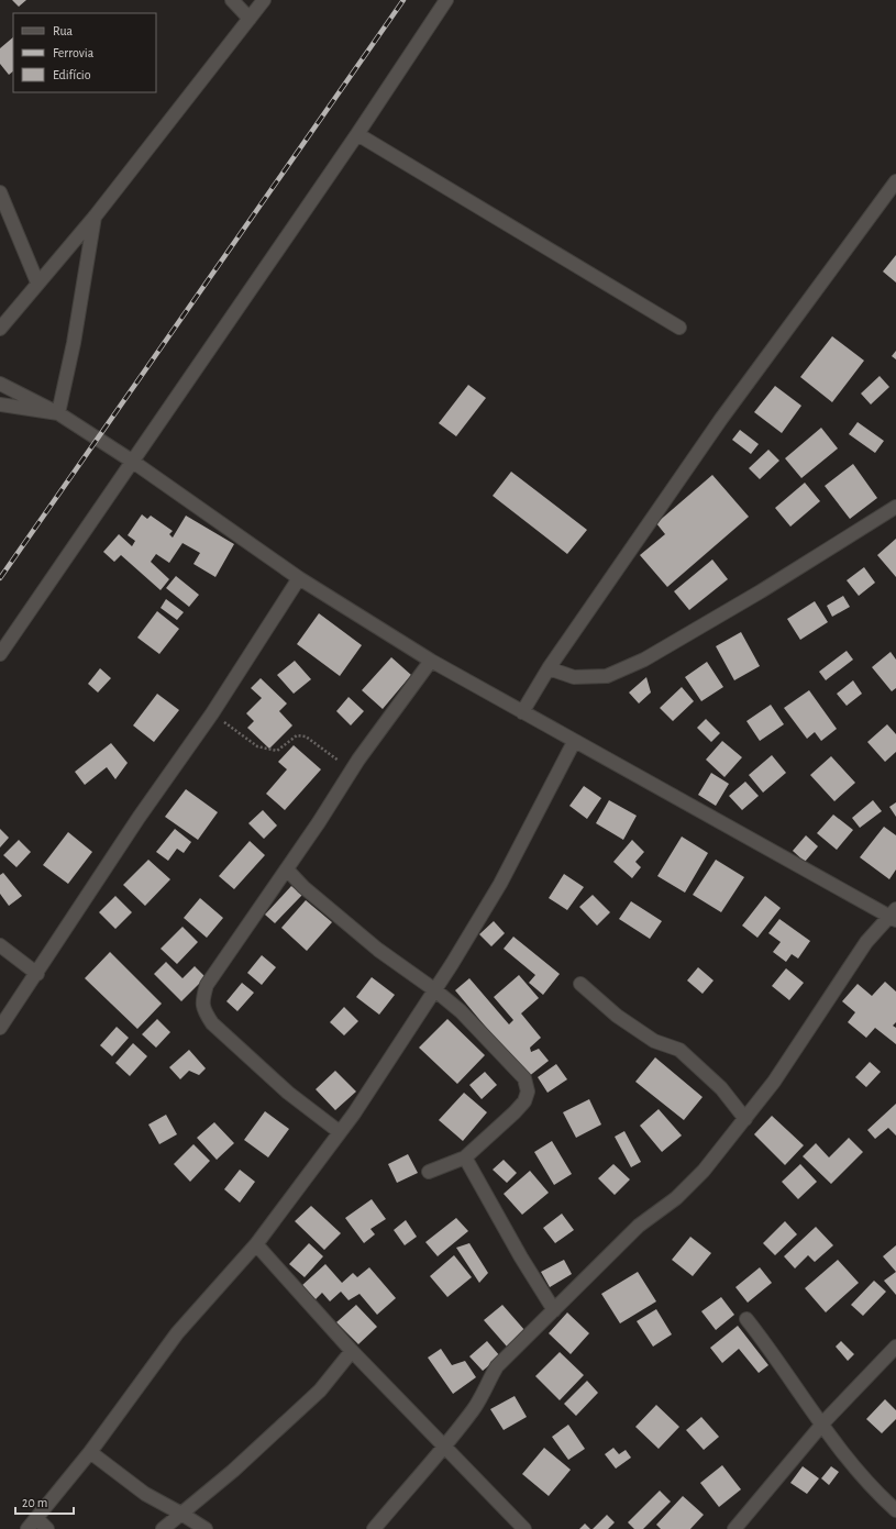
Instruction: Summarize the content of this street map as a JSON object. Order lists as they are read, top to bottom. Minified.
{"legend":["Rua","Ferrovia","Edifício"],"scale_bar":"20 m"}
